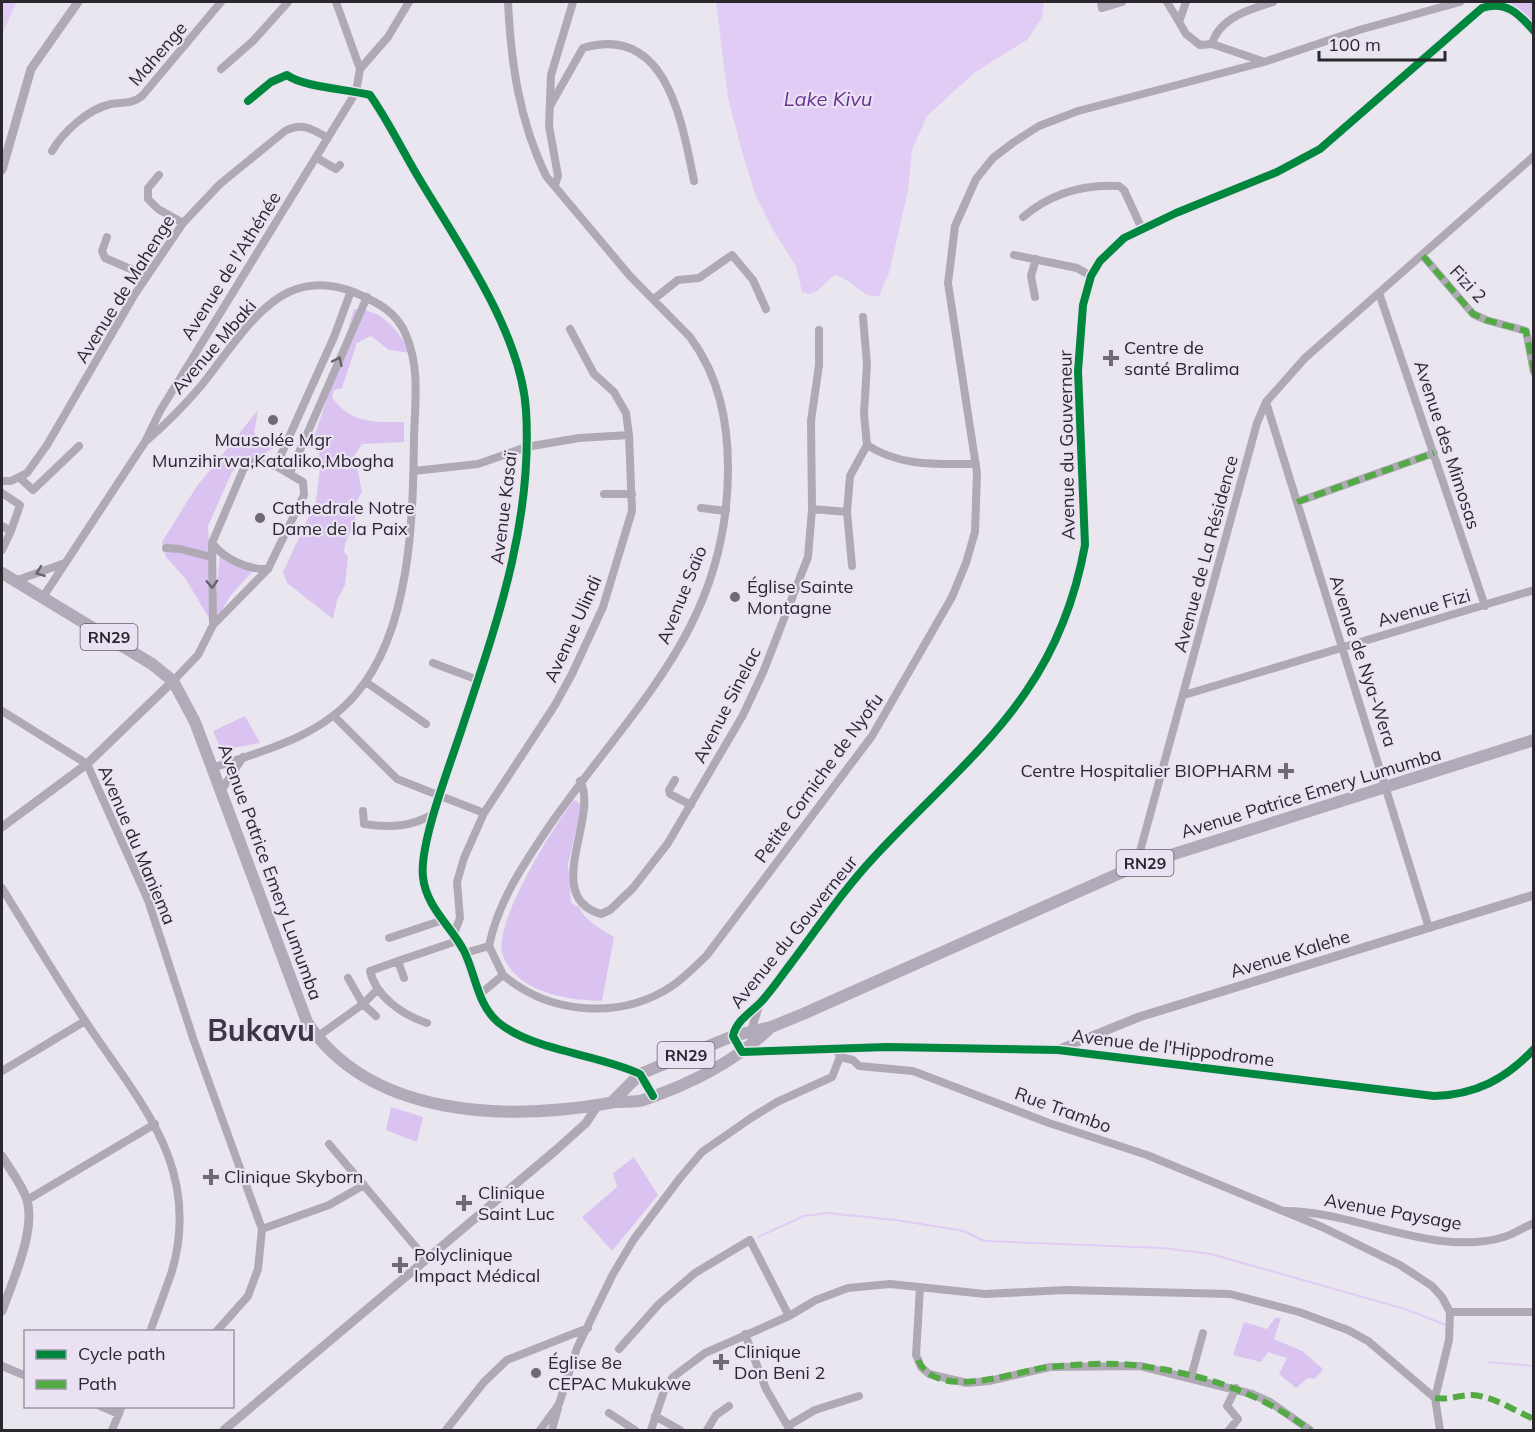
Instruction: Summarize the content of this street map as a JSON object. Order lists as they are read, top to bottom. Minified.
{"streets":{"main road":["RN29","Avenue Patrice Emery Lumumba"],"street":["Mahenge","Avenue de l'Athénée","Fizi 2","Avenue de Mahenge","Avenue Mbaki","Avenue du Gouverneur","Avenue des Mimosas","Avenue Kasaï","Avenue de La Résidence","Avenue Saïo","Avenue Fizi","Avenue Ulindi","Avenue de Nya-Wera","Avenue Sinelac","Petite Corniche de Nyofu","Avenue du Maniema","Avenue Kalehe","Avenue de l'Hippodrome","Rue Trambo","Avenue Paysage"]},"crossings":[["Avenue de l'Athénée","Avenue de Mahenge"],["Avenue de l'Athénée","Avenue Mbaki"],["Avenue de l'Athénée","Avenue Kasaï"],["Avenue de l'Athénée","Avenue Patrice Emery Lumumba"],["Avenue Mbaki","Avenue Patrice Emery Lumumba"],["Avenue du Gouverneur","Avenue Patrice Emery Lumumba"],["Avenue des Mimosas","Avenue de La Résidence"],["Avenue des Mimosas","Avenue Fizi"],["Avenue Kasaï","Avenue Ulindi"],["Avenue Kasaï","Avenue Patrice Emery Lumumba"],["Avenue de La Résidence","Avenue Fizi"],["Avenue de La Résidence","Avenue de Nya-Wera"],["Avenue de La Résidence","Avenue Patrice Emery Lumumba"],["Avenue Saïo","Avenue Sinelac"],["Avenue Fizi","Avenue de Nya-Wera"],["Avenue de Nya-Wera","Avenue Patrice Emery Lumumba"],["Avenue de Nya-Wera","Avenue Kalehe"],["Avenue Patrice Emery Lumumba","Avenue de l'Hippodrome"],["Avenue Kalehe","Avenue de l'Hippodrome"],["Avenue de l'Hippodrome","Rue Trambo"],["Rue Trambo","Avenue Paysage"]],"districts":["Bukavu"],"water":["Lake Kivu"],"places":{"health":["Centre de santé Bralima","Centre Hospitalier BIOPHARM","Clinique Skyborn","Clinique Saint Luc","Polyclinique Impact Médical","Clinique Don Beni 2"],"other":["Mausolée Mgr Munzihirwa,Kataliko,Mbogha","Cathedrale Notre Dame de la Paix","Église Sainte Montagne","Église 8e CEPAC Mukukwe"]},"legend":["Cycle path","Path"],"scale_bar":"100 m"}
